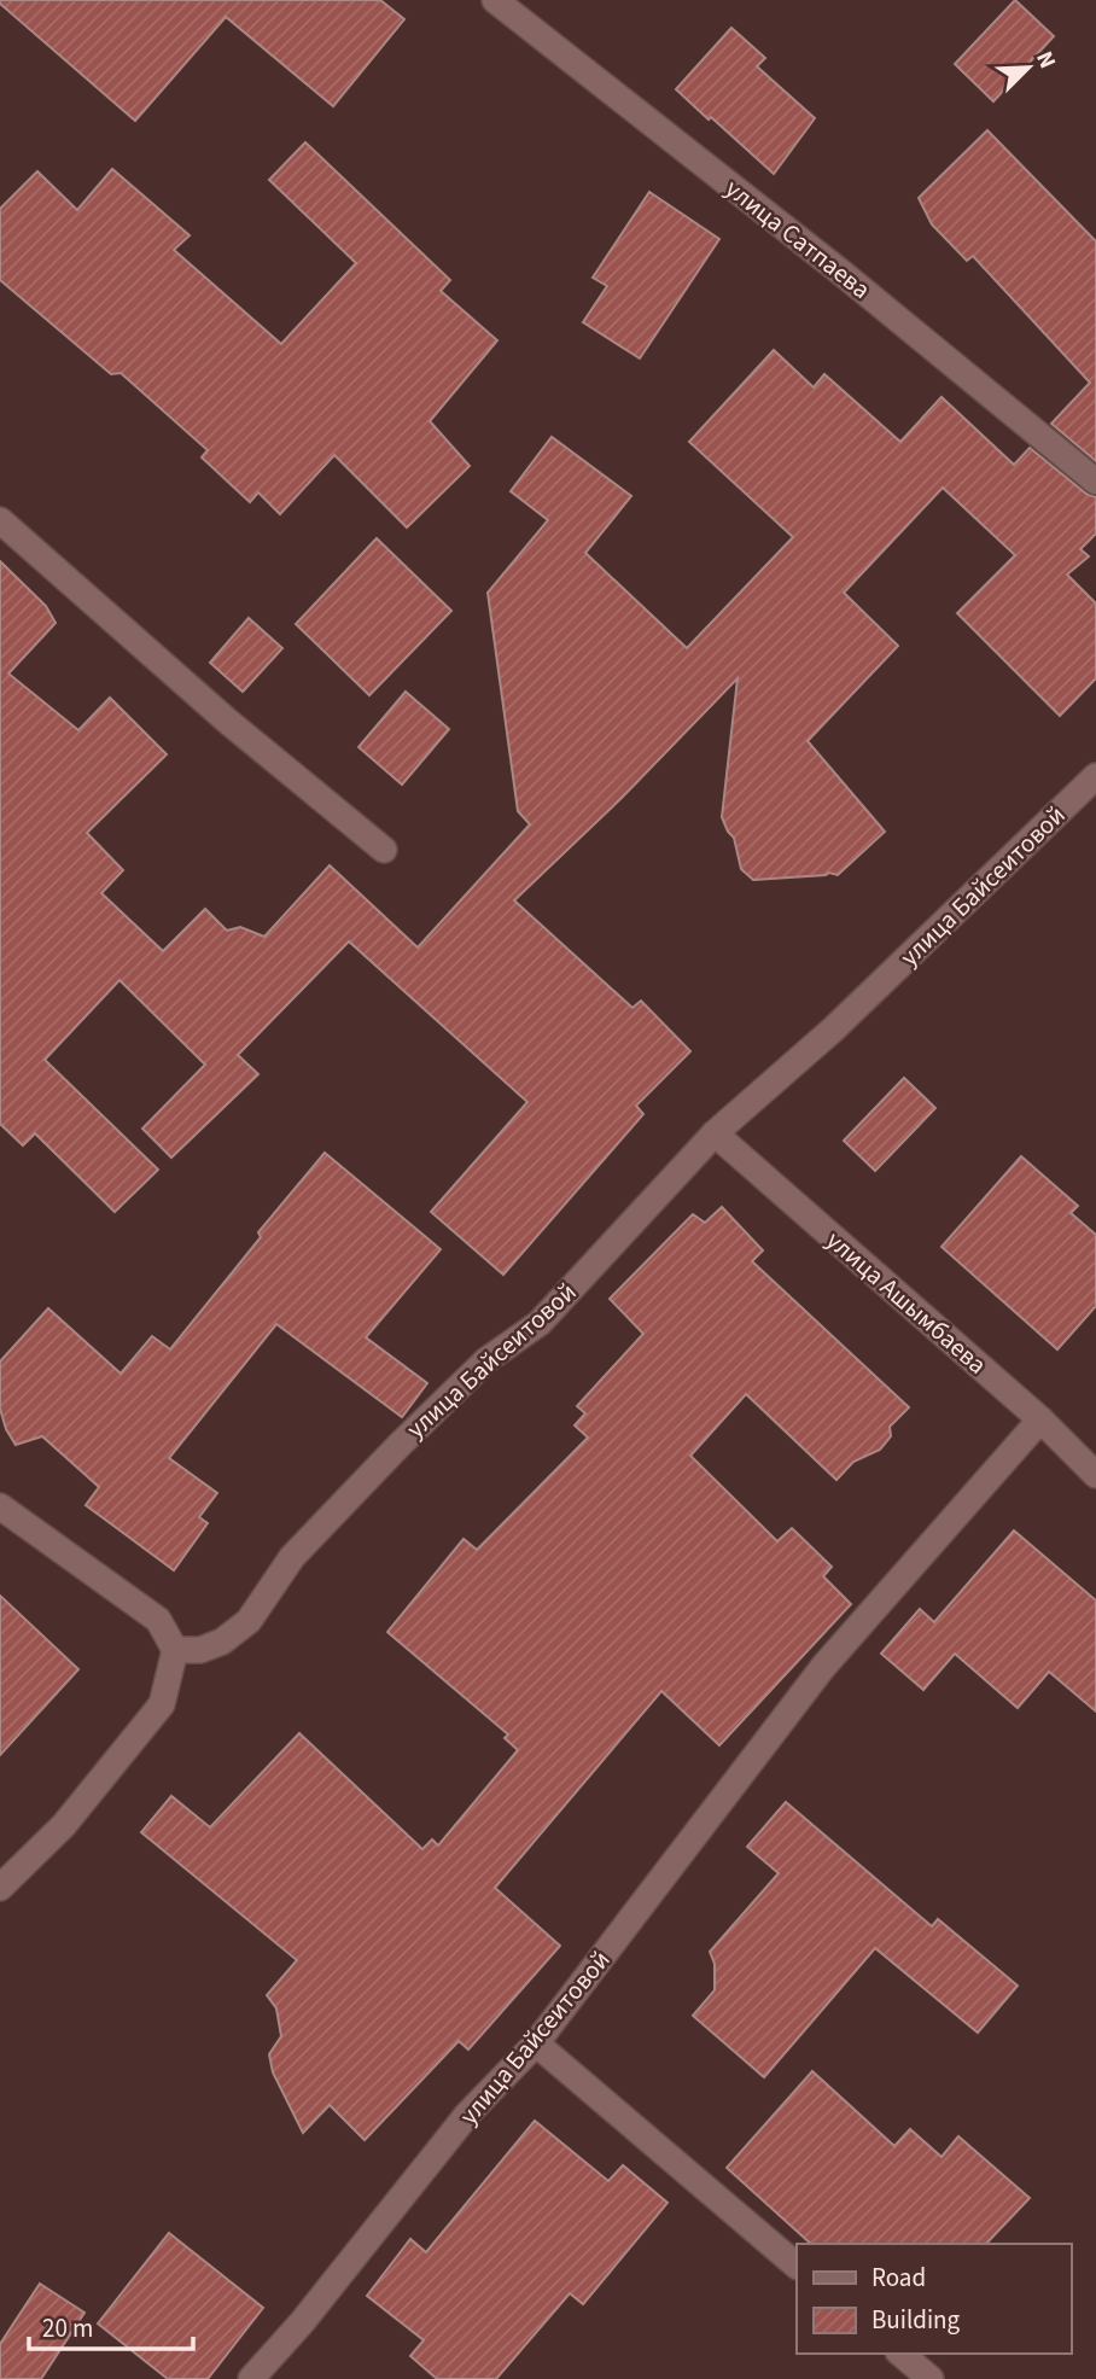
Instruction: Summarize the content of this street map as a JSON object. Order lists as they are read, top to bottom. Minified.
{"streets":{"street":["улица Сатпаева","улица Байсеитовой","улица Ашымбаева"]},"crossings":[["улица Байсеитовой","улица Ашымбаева"]],"legend":["Road","Building"],"scale_bar":"20 m","north":"top right"}
